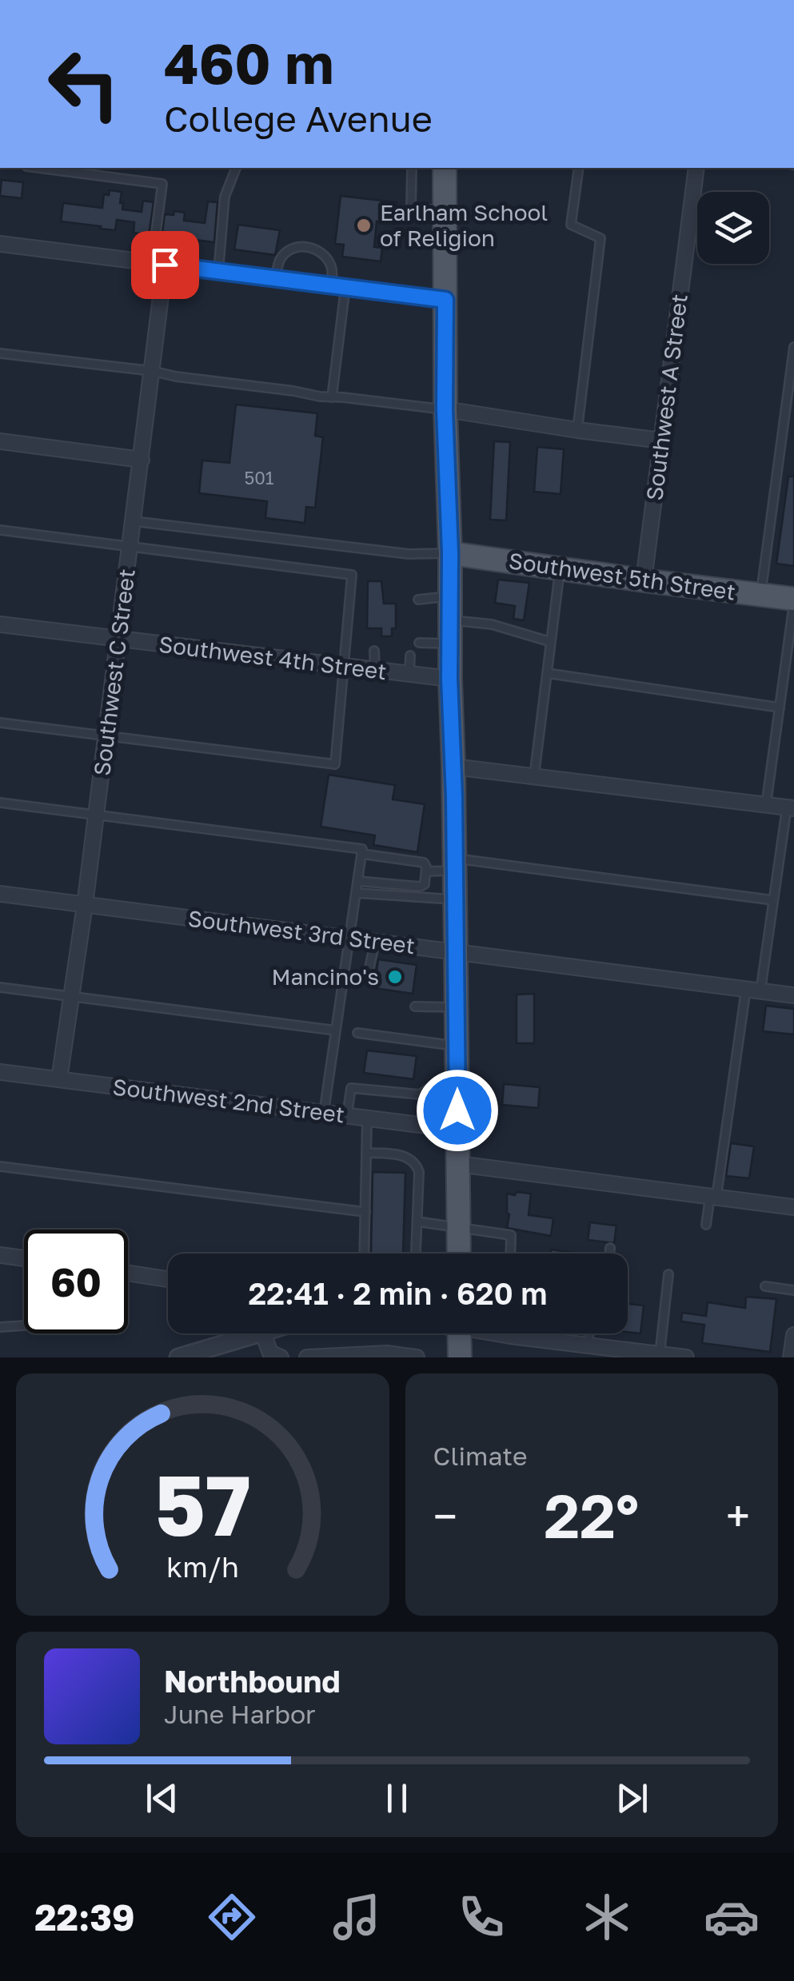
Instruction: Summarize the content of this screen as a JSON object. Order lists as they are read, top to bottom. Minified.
{"streets":{"main road":["Southwest 5th Street"],"street":["Southwest A Street","Southwest 4th Street","Southwest C Street","Southwest 3rd Street","Southwest 2nd Street"]},"crossings":[["Southwest A Street","Southwest 5th Street"],["Southwest 4th Street","Southwest C Street"],["Southwest C Street","Southwest 3rd Street"],["Southwest C Street","Southwest 2nd Street"]],"places":["Earlham School of Religion","Mancino's"],"house_numbers":["501"],"page":{"turn":["460 m","College Avenue"],"limit":"60","trip":"22:41 · 2 min · 620 m","tile":"Climate","heat":["−","22°","+"],"song":["Northbound","June Harbor"],"tabs":"22:39","gauge":["57","km/h"]}}
